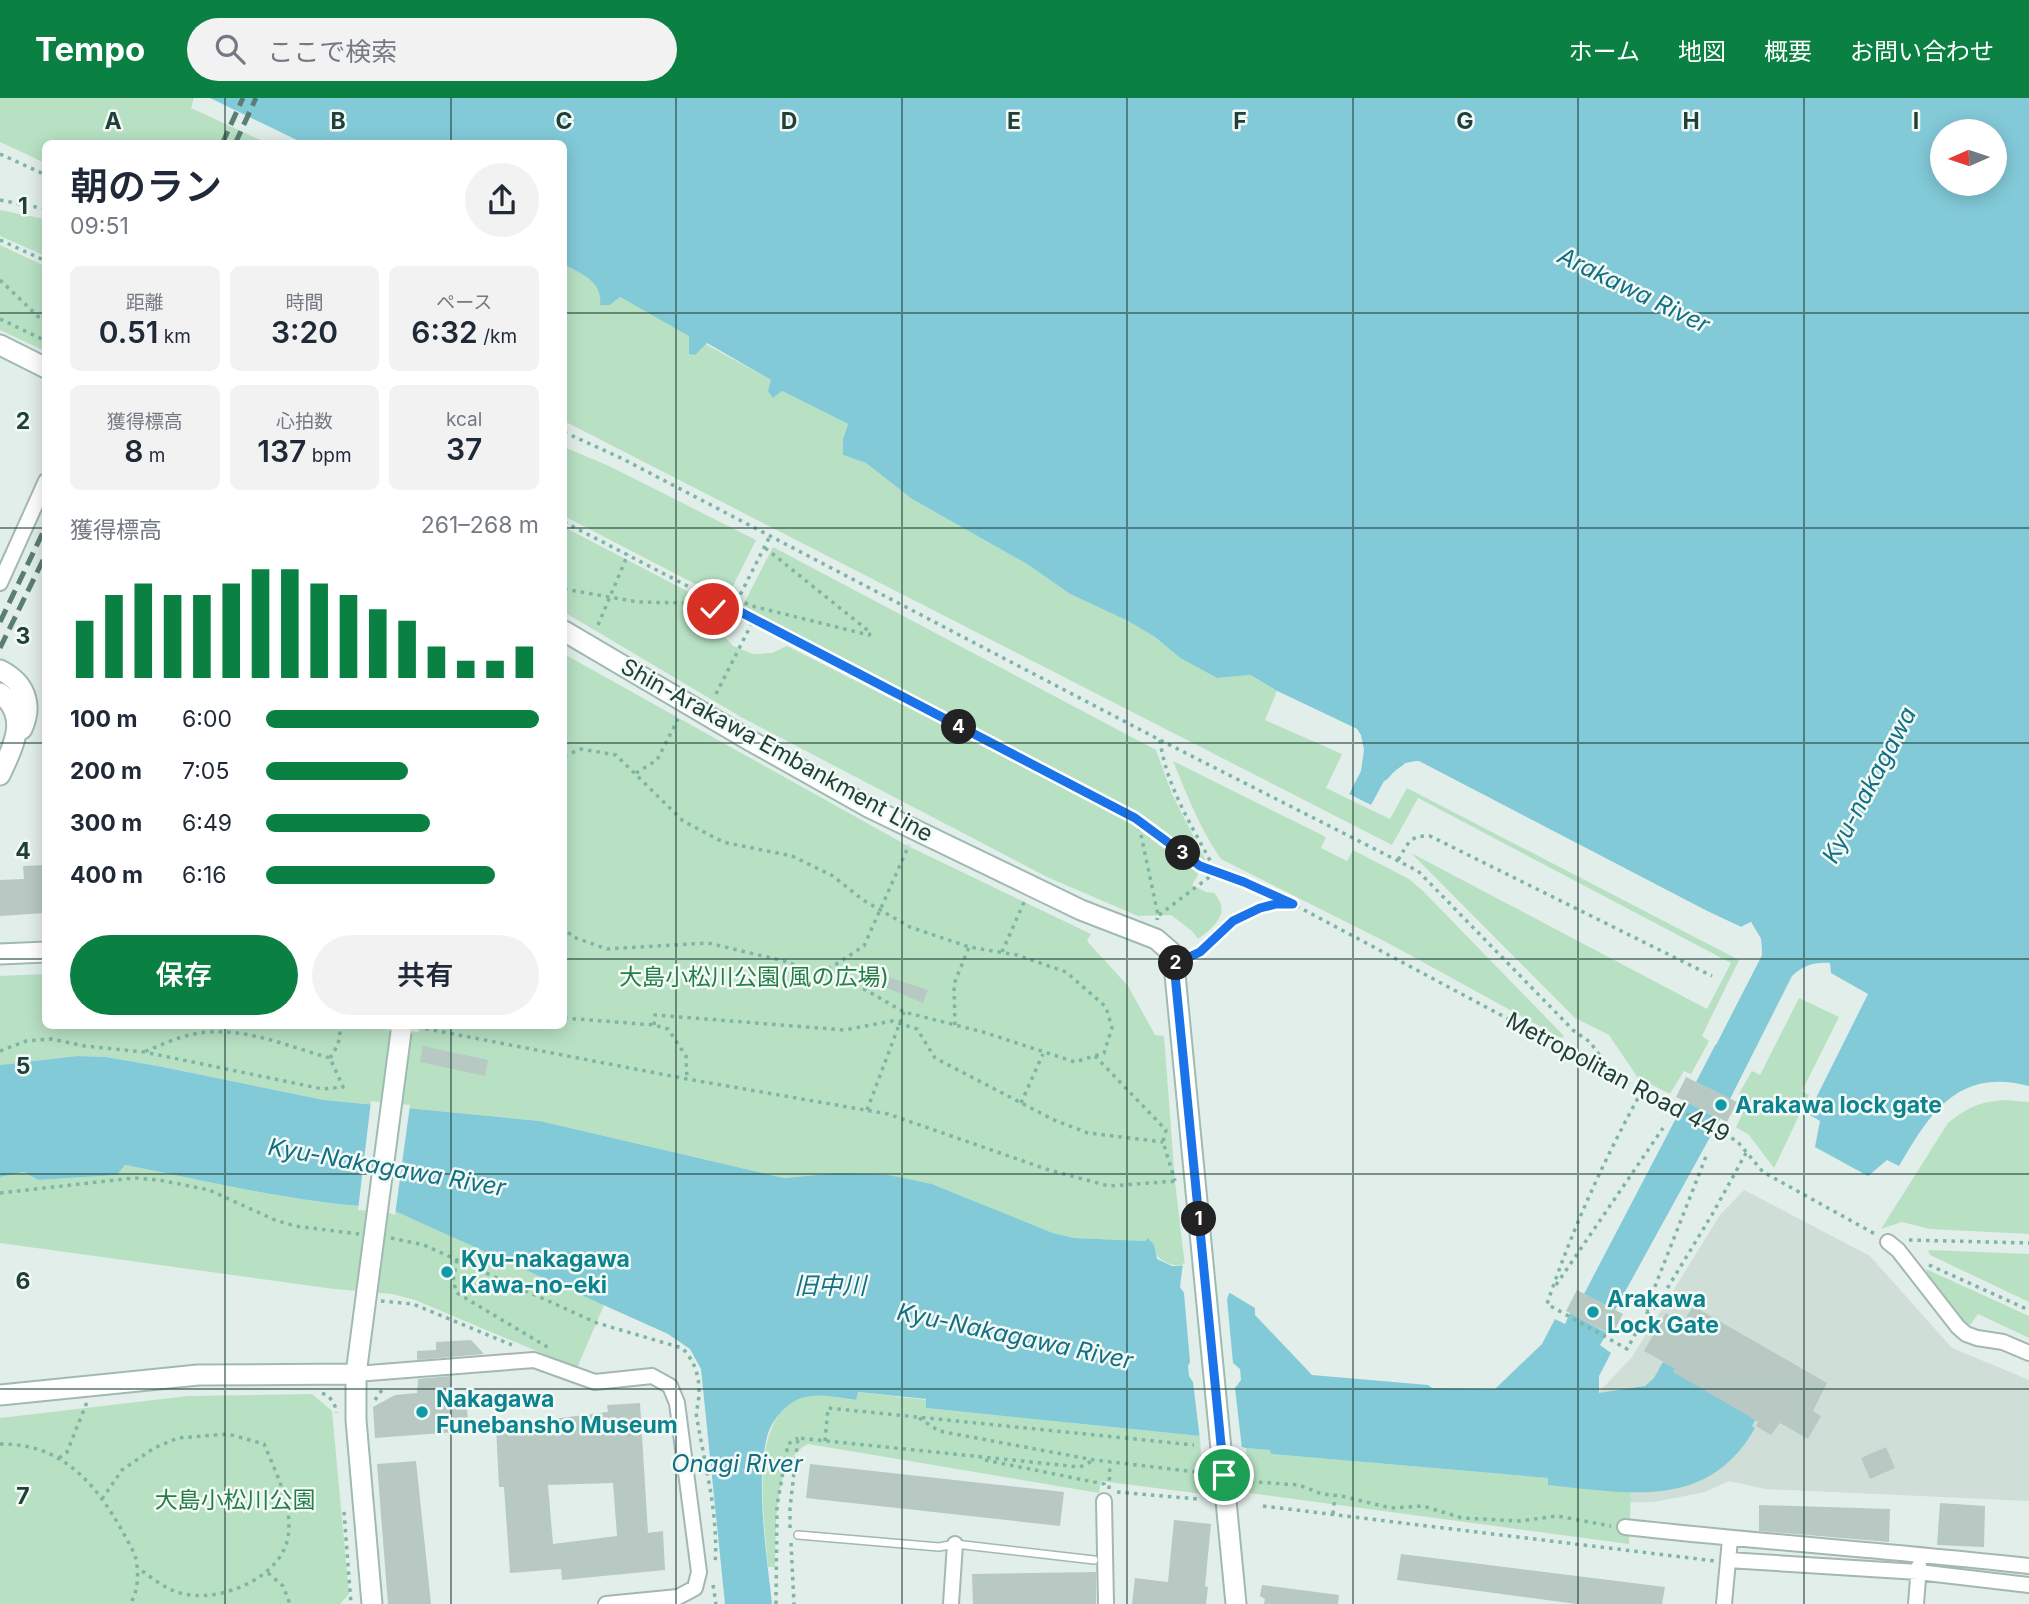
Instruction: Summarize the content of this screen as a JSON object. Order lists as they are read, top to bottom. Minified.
{"streets":{"street":["Shin-Arakawa Embankment Line"],"path":["Metropolitan Road 449"]},"water":["Arakawa River","Kyu-nakagawa","Kyu-Nakagawa River","旧中川","Onagi River"],"parks":["大島小松川公園(風の広場)","大島小松川公園"],"places":["Arakawa lock gate","Kyu-nakagawa Kawa-no-eki","Arakawa Lock Gate","Nakagawa Funebansho Museum"],"north":"left","page":{"header":"Tempo","search":"ここで検索","nav":["ホーム","地図","概要","お問い合わせ"],"heading":["朝のラン","09:51"],"stats":[["距離","0.51 km"],["時間","3:20"],["ペース","6:32 /km"],["獲得標高","8 m"],["心拍数","137 bpm"],["kcal","37"]],"chart":["獲得標高","261–268 m"],"list":[{"name":"100 m","note":"6:00"},{"name":"200 m","note":"7:05"},{"name":"300 m","note":"6:49"},{"name":"400 m","note":"6:16"}],"pins":["4","3","2","1"],"buttons":["保存","共有"]},"grid":{"columns":["A","B","C","D","E","F","G","H","I"],"rows":["1","2","3","4","5","6","7"]}}
